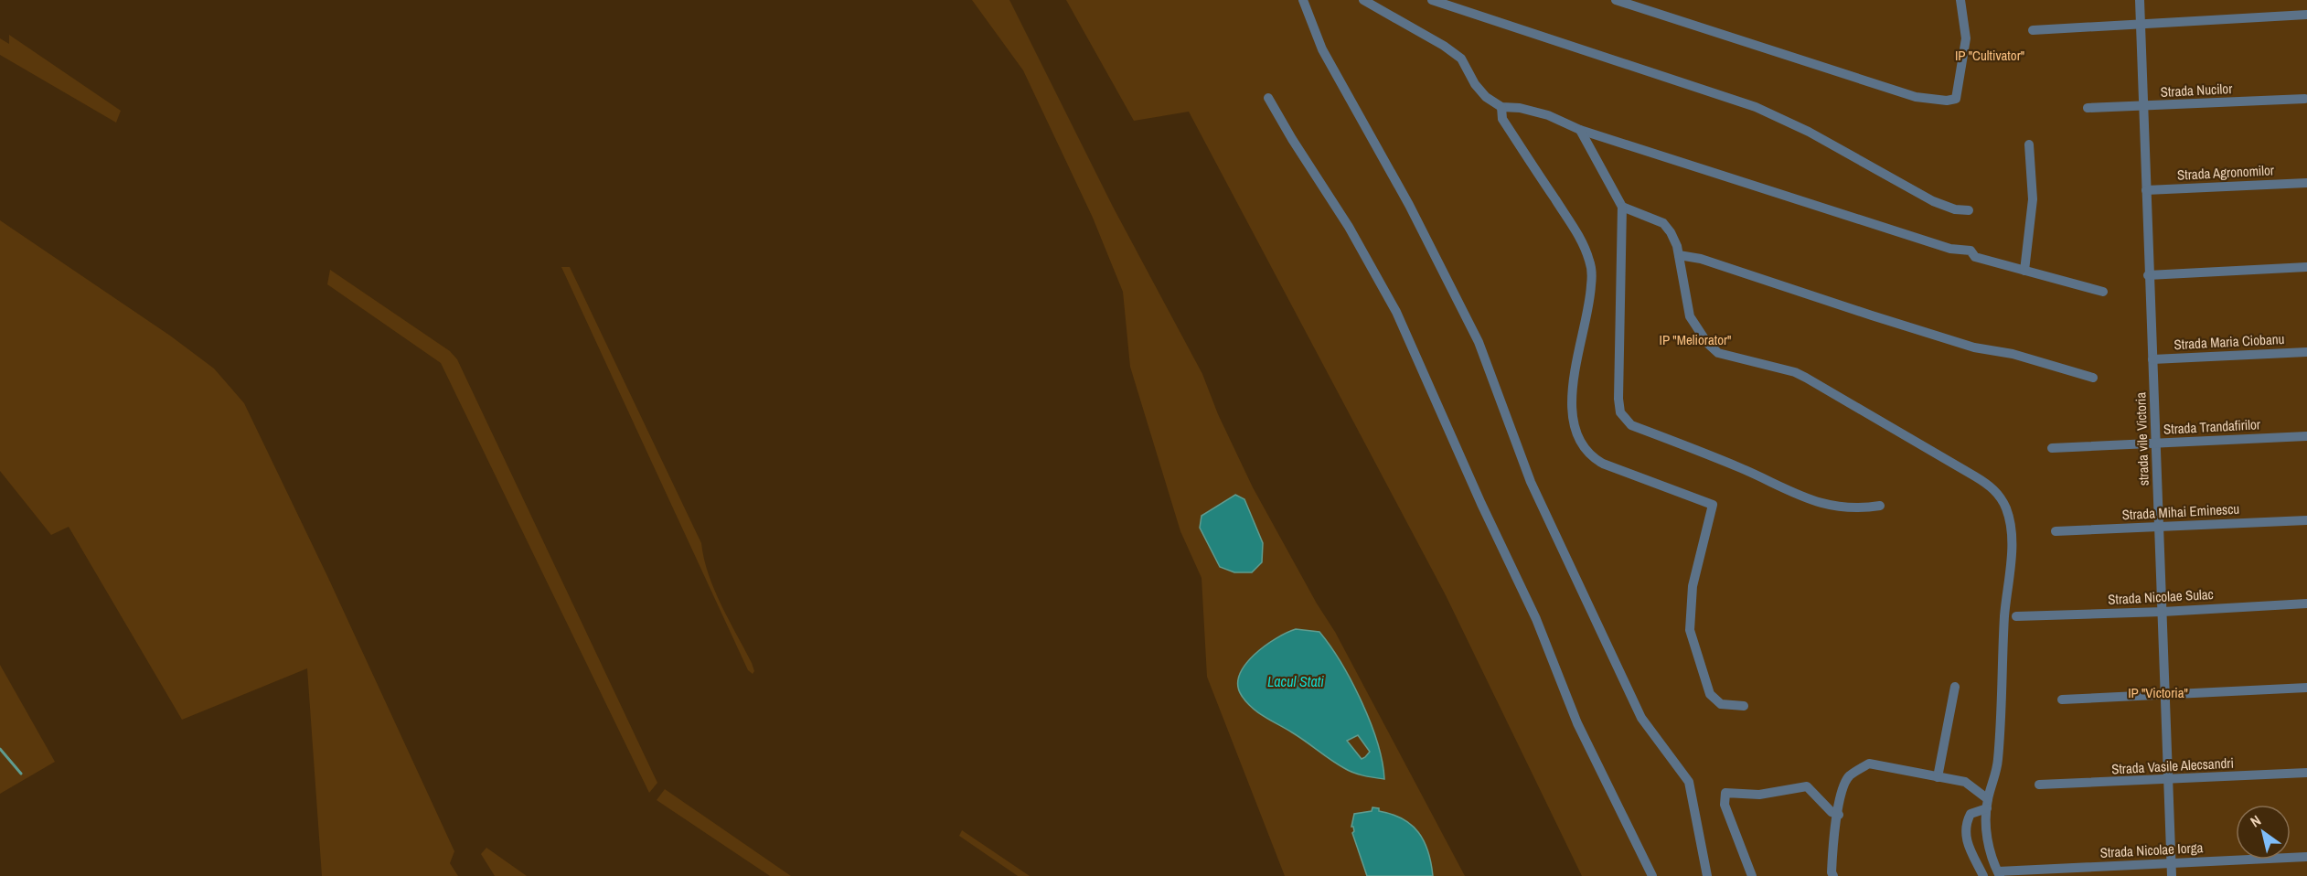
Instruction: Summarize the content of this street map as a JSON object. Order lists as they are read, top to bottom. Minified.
{"streets":{"street":["Strada Nucilor","Strada Agronomilor","Strada Maria Ciobanu","Strada Trandafirilor","strada vile Victoria","Strada Mihai Eminescu","Strada Nicolae Sulac","Strada Vasile Alecsandri","Strada Nicolae Iorga"]},"crossings":[["Strada Nucilor","strada vile Victoria"],["Strada Agronomilor","strada vile Victoria"],["Strada Maria Ciobanu","strada vile Victoria"],["Strada Trandafirilor","strada vile Victoria"],["strada vile Victoria","Strada Mihai Eminescu"],["strada vile Victoria","Strada Nicolae Sulac"],["strada vile Victoria","Strada Vasile Alecsandri"],["strada vile Victoria","Strada Nicolae Iorga"]],"water":["Lacul Stati"],"parks":["IP \"Cultivator\"","IP \"Meliorator\"","IP \"Victoria\""],"north":"top left"}
